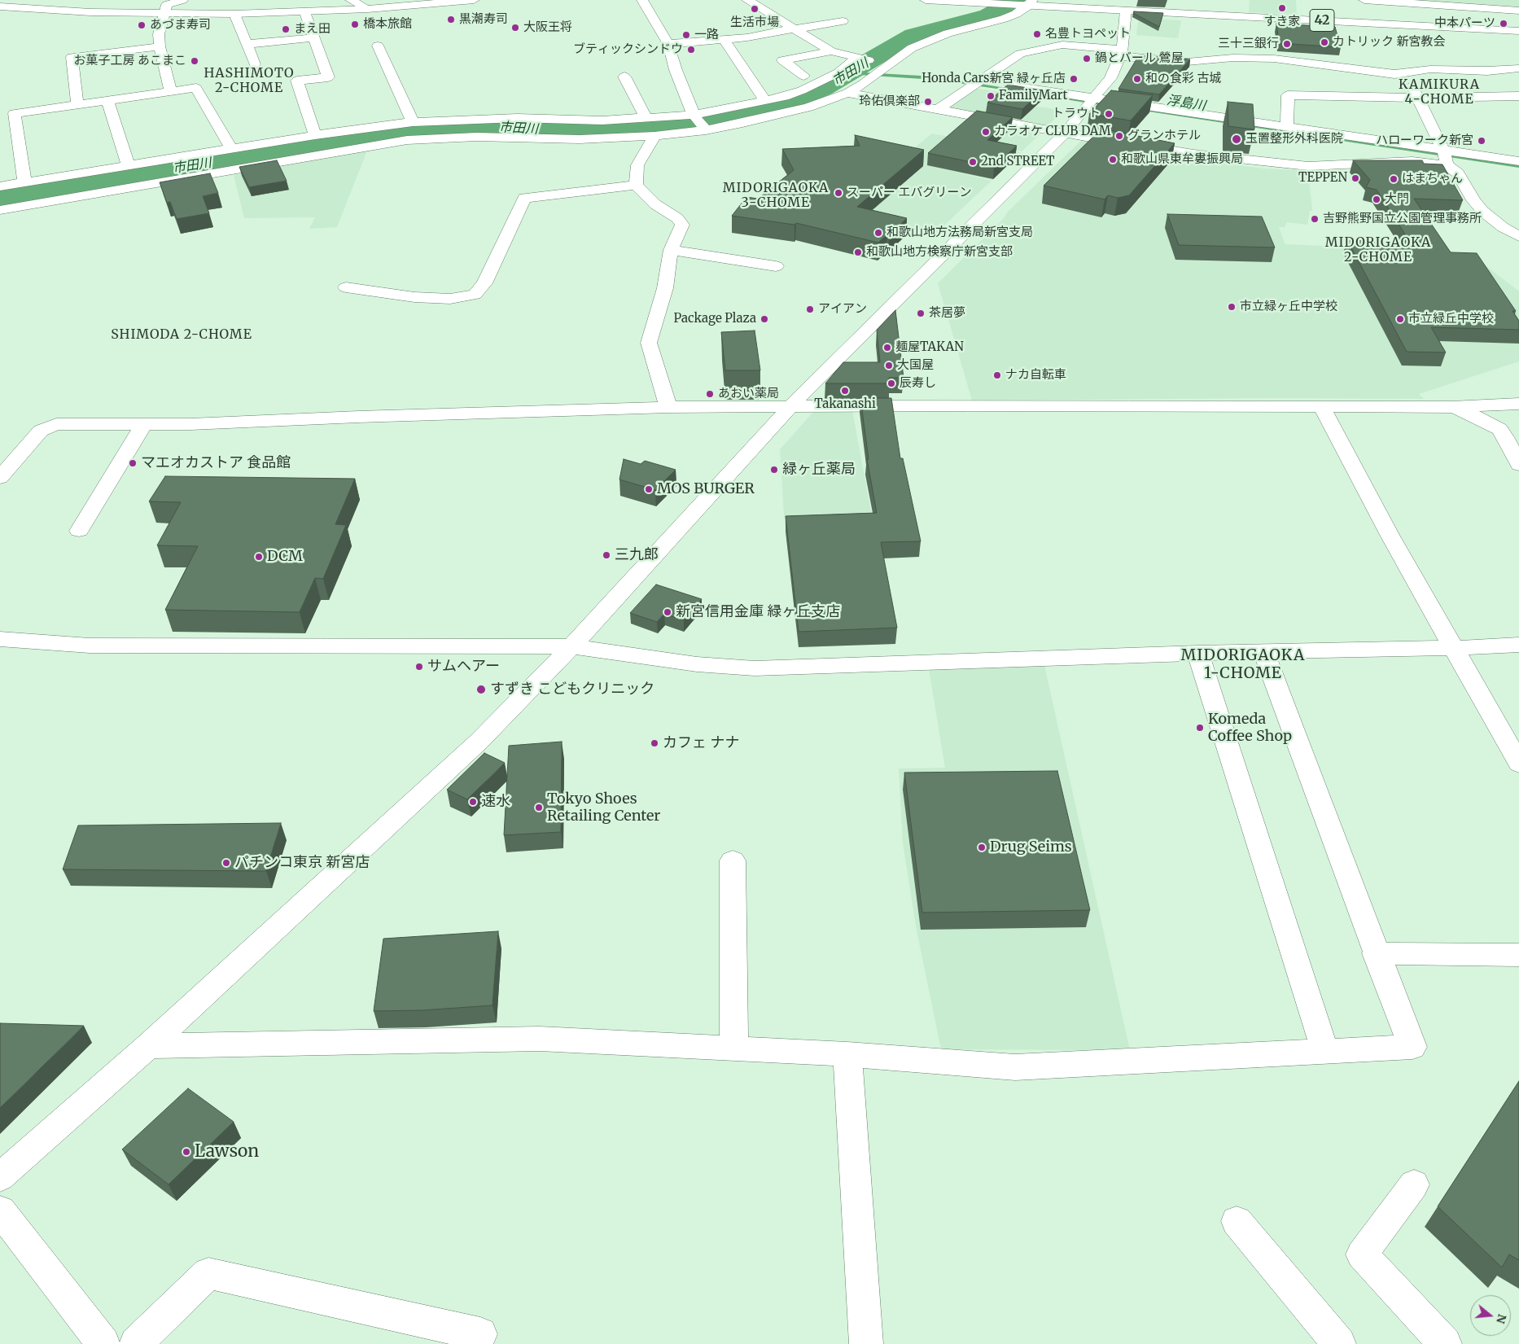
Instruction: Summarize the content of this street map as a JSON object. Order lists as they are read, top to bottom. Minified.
{"streets":{"main road":["42"]},"districts":["HASHIMOTO 2-CHOME","KAMIKURA 4-CHOME","MIDORIGAOKA 3-CHOME","MIDORIGAOKA 2-CHOME","SHIMODA 2-CHOME","MIDORIGAOKA 1-CHOME"],"water":["市田川","浮島川"],"places":["すき家","生活市場","黒潮寿司","中本パーツ","橋本旅館","あづま寿司","大阪王将","まえ田","名豊トヨペット","一路","カトリック 新宮教会","三十三銀行","ブティックシンドウ","鍋とバール 鶯屋","お菓子工房 あこまこ","Honda Cars新宮 緑ヶ丘店","和の食彩 古城","FamilyMart","玲佑倶楽部","トラウト","カラオケ CLUB DAM","グランホテル","玉置整形外科医院","ハローワーク新宮","和歌山県東牟婁振興局","2nd STREET","TEPPEN","はまちゃん","スーパー エバグリーン","大門","吉野熊野国立公園管理事務所","和歌山地方法務局新宮支局","和歌山地方検察庁新宮支部","市立緑ヶ丘中学校","アイアン","茶居夢","Package Plaza","市立緑丘中学校","麺屋TAKAN","大国屋","ナカ自転車","辰寿し","Takanashi","あおい薬局","マエオカストア 食品館","緑ヶ丘薬局","MOS BURGER","三九郎","DCM","新宮信用金庫 緑ヶ丘支店","サムヘアー","すずき こどもクリニック","Komeda Coffee Shop","カフェ ナナ","速水","Tokyo Shoes Retailing Center","Drug Seims","パチンコ東京 新宮店","Lawson"],"north":"right"}
